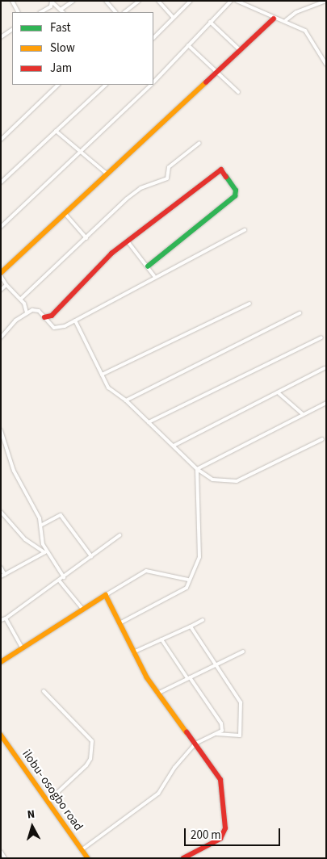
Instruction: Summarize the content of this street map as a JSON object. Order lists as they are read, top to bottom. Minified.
{"streets":{"street":["ilobu- osogbo road"]},"legend":["Fast","Slow","Jam"],"scale_bar":"200 m","north":"top"}
